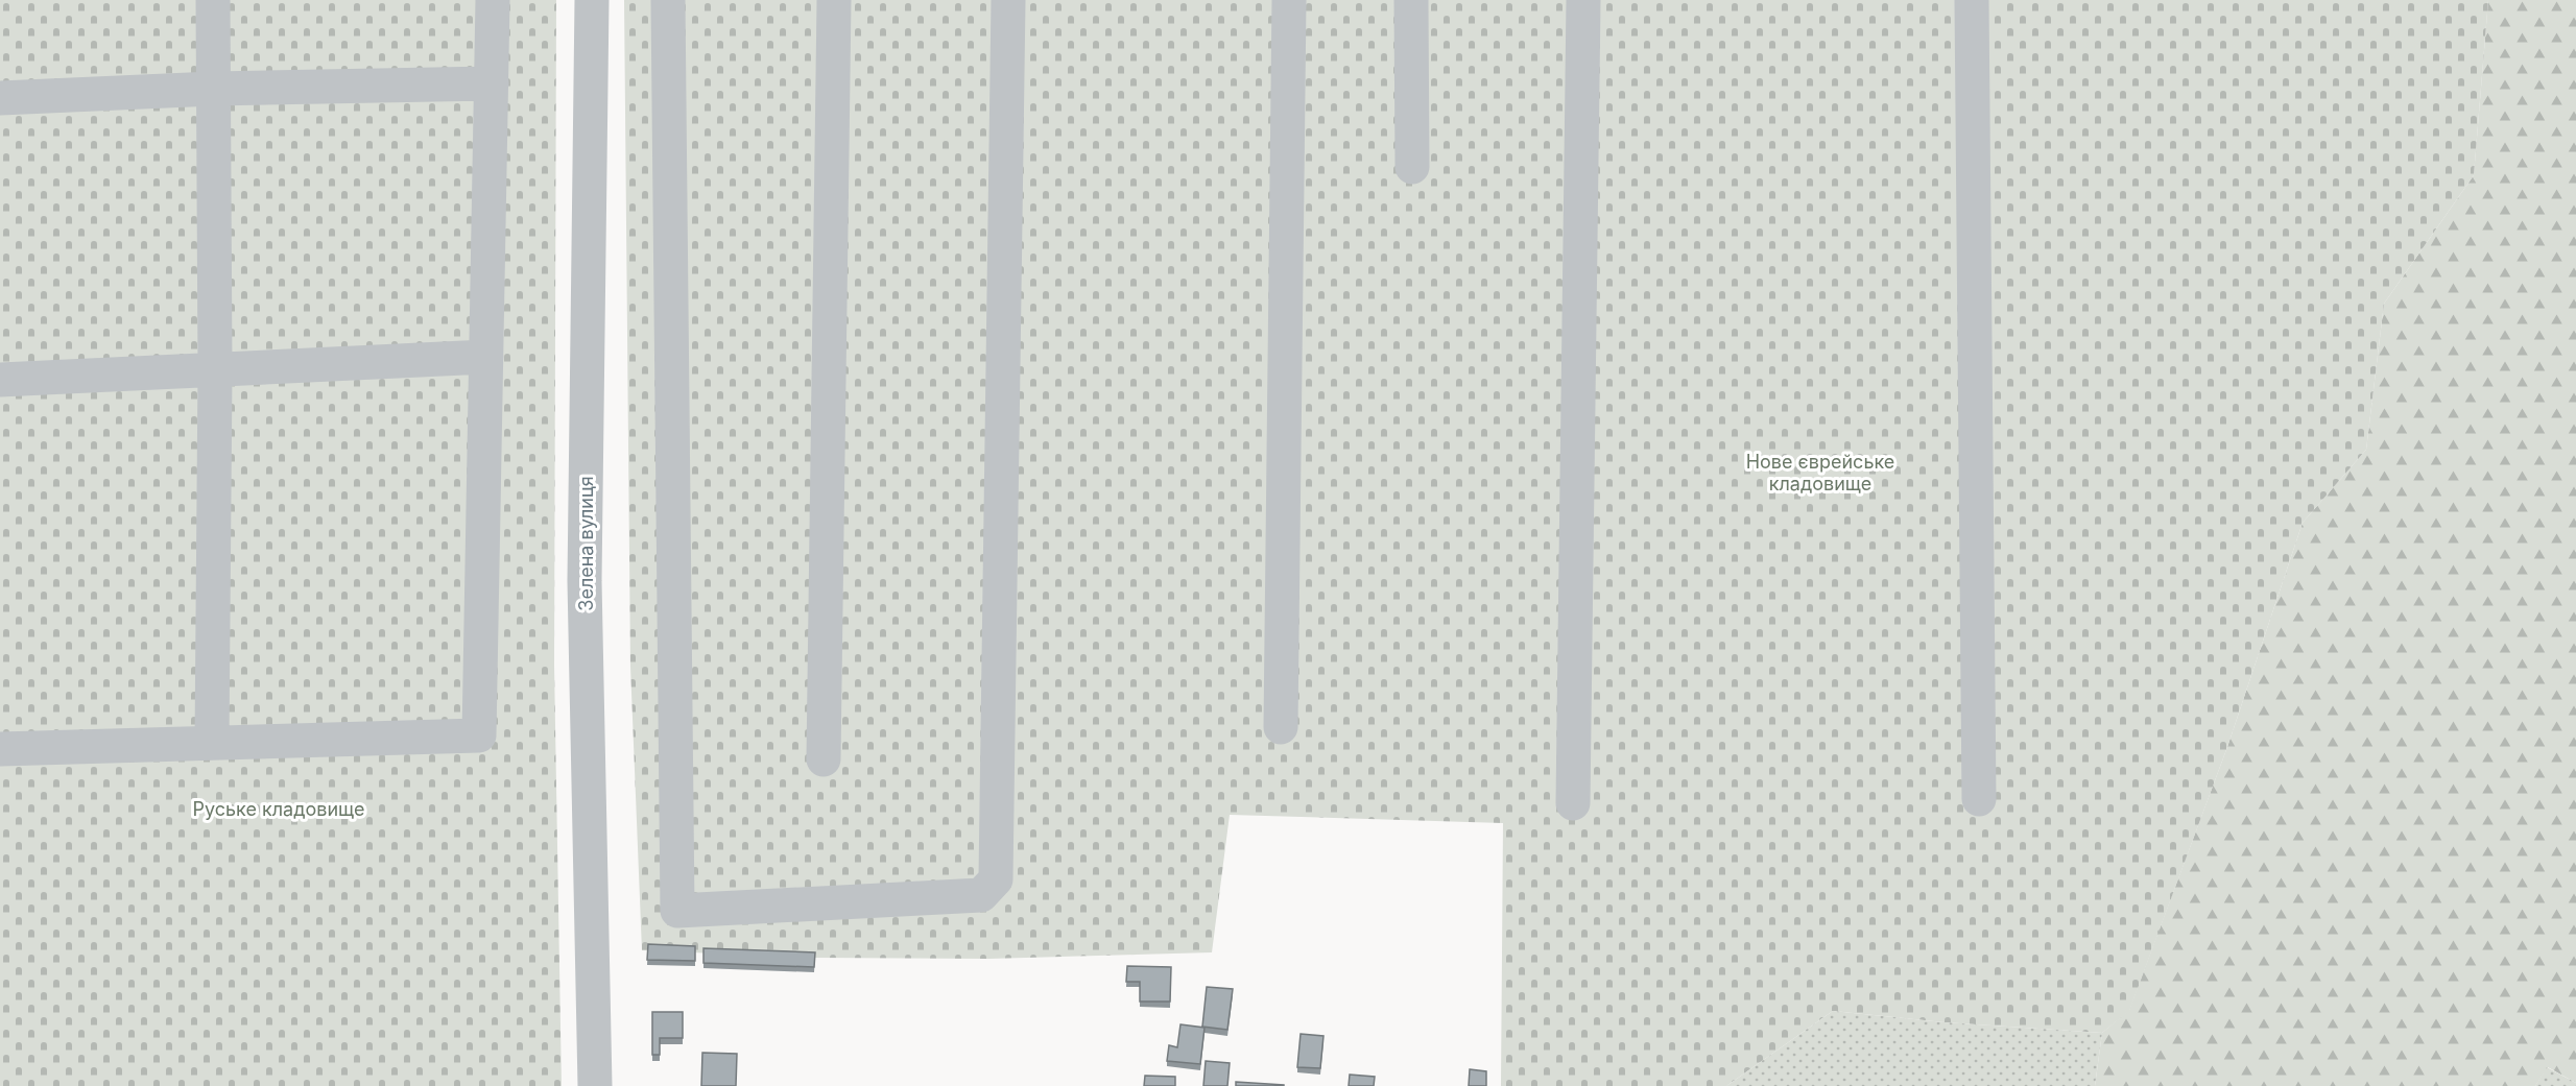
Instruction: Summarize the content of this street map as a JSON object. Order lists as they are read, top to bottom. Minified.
{"streets":{"street":["Зелена вулиця"]},"parks":["Нове єврейське кладовище","Руське кладовище"]}
